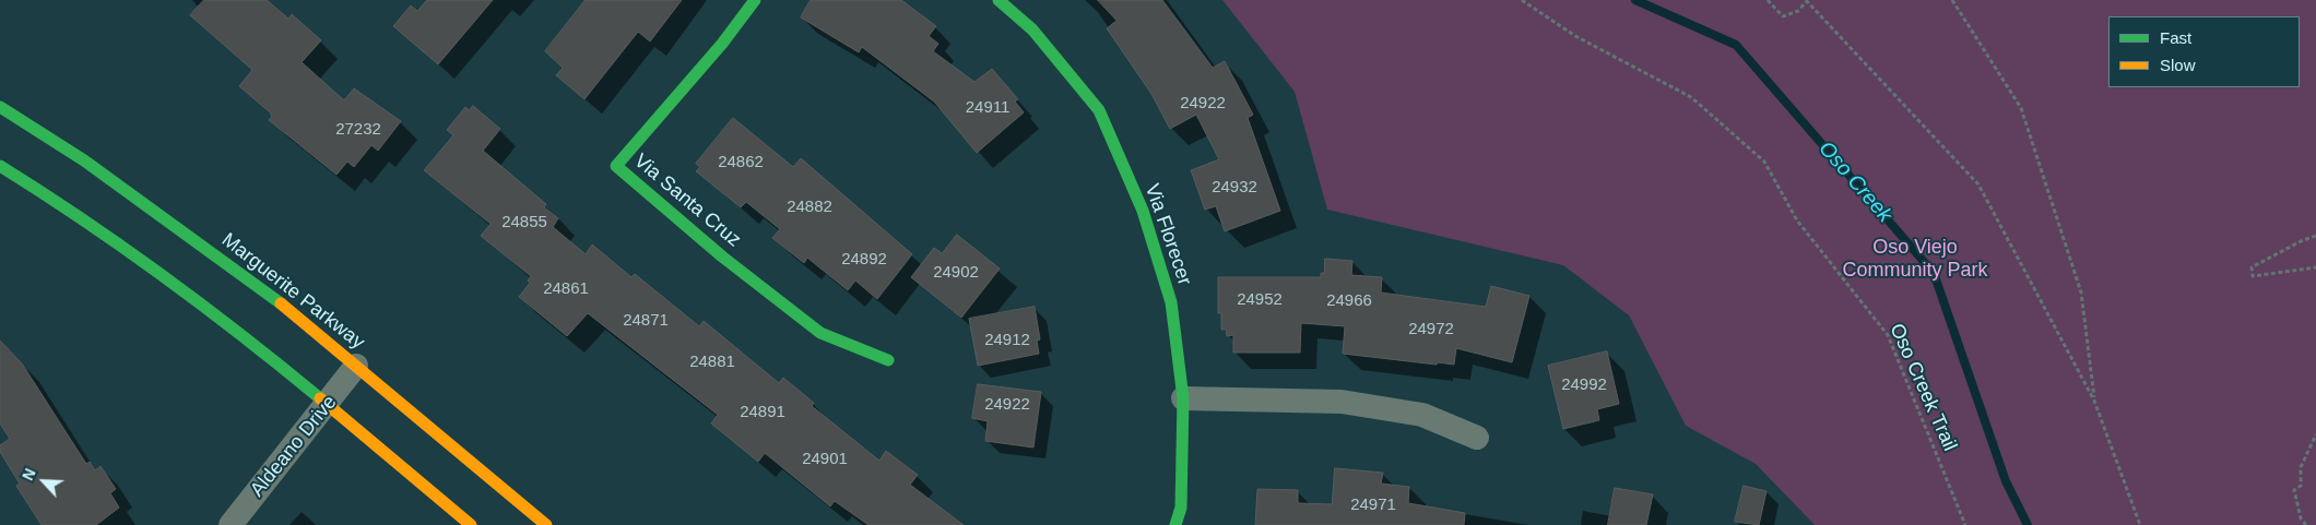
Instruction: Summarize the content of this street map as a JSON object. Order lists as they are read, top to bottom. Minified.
{"streets":{"main road":["Via Santa Cruz","Via Florecer","Marguerite Parkway"],"street":["Aldeano Drive"],"path":["Oso Creek Trail"]},"crossings":[["Marguerite Parkway","Aldeano Drive"]],"water":["Oso Creek"],"parks":["Oso Viejo Community Park"],"house_numbers":["24922","24911","27232","24862","24932","24882","24855","24892","24902","24861","24952","24966","24871","24972","24912","24881","24992","24922","24891","24901","24971"],"legend":["Fast","Slow"],"north":"top left"}
